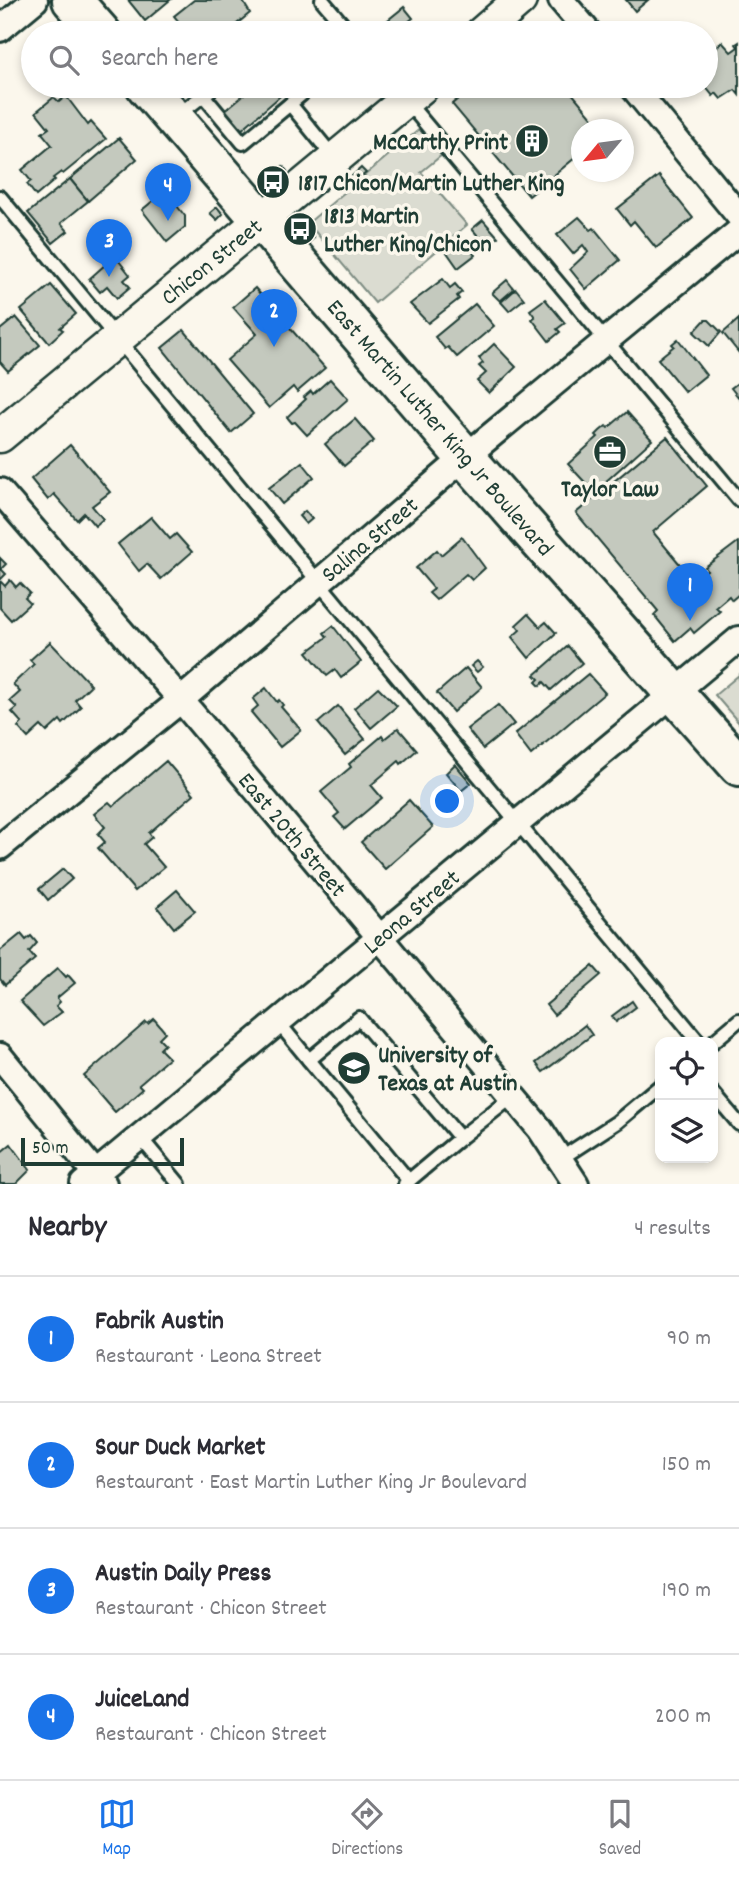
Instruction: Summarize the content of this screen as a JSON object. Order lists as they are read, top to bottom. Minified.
{"streets":{"main road":["East Martin Luther King Jr Boulevard"],"street":["Chicon Street","Salina Street","East 20th Street","Leona Street"]},"crossings":[["Chicon Street","East Martin Luther King Jr Boulevard"],["East Martin Luther King Jr Boulevard","Salina Street"],["East Martin Luther King Jr Boulevard","Leona Street"],["Salina Street","East 20th Street"],["East 20th Street","Leona Street"]],"places":{"building":["McCarthy Print"],"bus stop":["1817 Chicon/Martin Luther King","1813 Martin Luther King/Chicon"],"office":["Taylor Law"],"school or university":["University of Texas at Austin"]},"scale_bar":"50 m","north":"bottom left","page":{"search":"Search here","pins":["4","3","2","1"],"scale":"50 m","heading":["Nearby","4 results"],"list":[{"mark":"1","name":"Fabrik Austin","note":"Restaurant · Leona Street","value":"90 m"},{"mark":"2","name":"Sour Duck Market","note":"Restaurant · East Martin Luther King Jr Boulevard","value":"150 m"},{"mark":"3","name":"Austin Daily Press","note":"Restaurant · Chicon Street","value":"190 m"},{"mark":"4","name":"JuiceLand","note":"Restaurant · Chicon Street","value":"200 m"}],"nav":["Map","Directions","Saved"]}}
